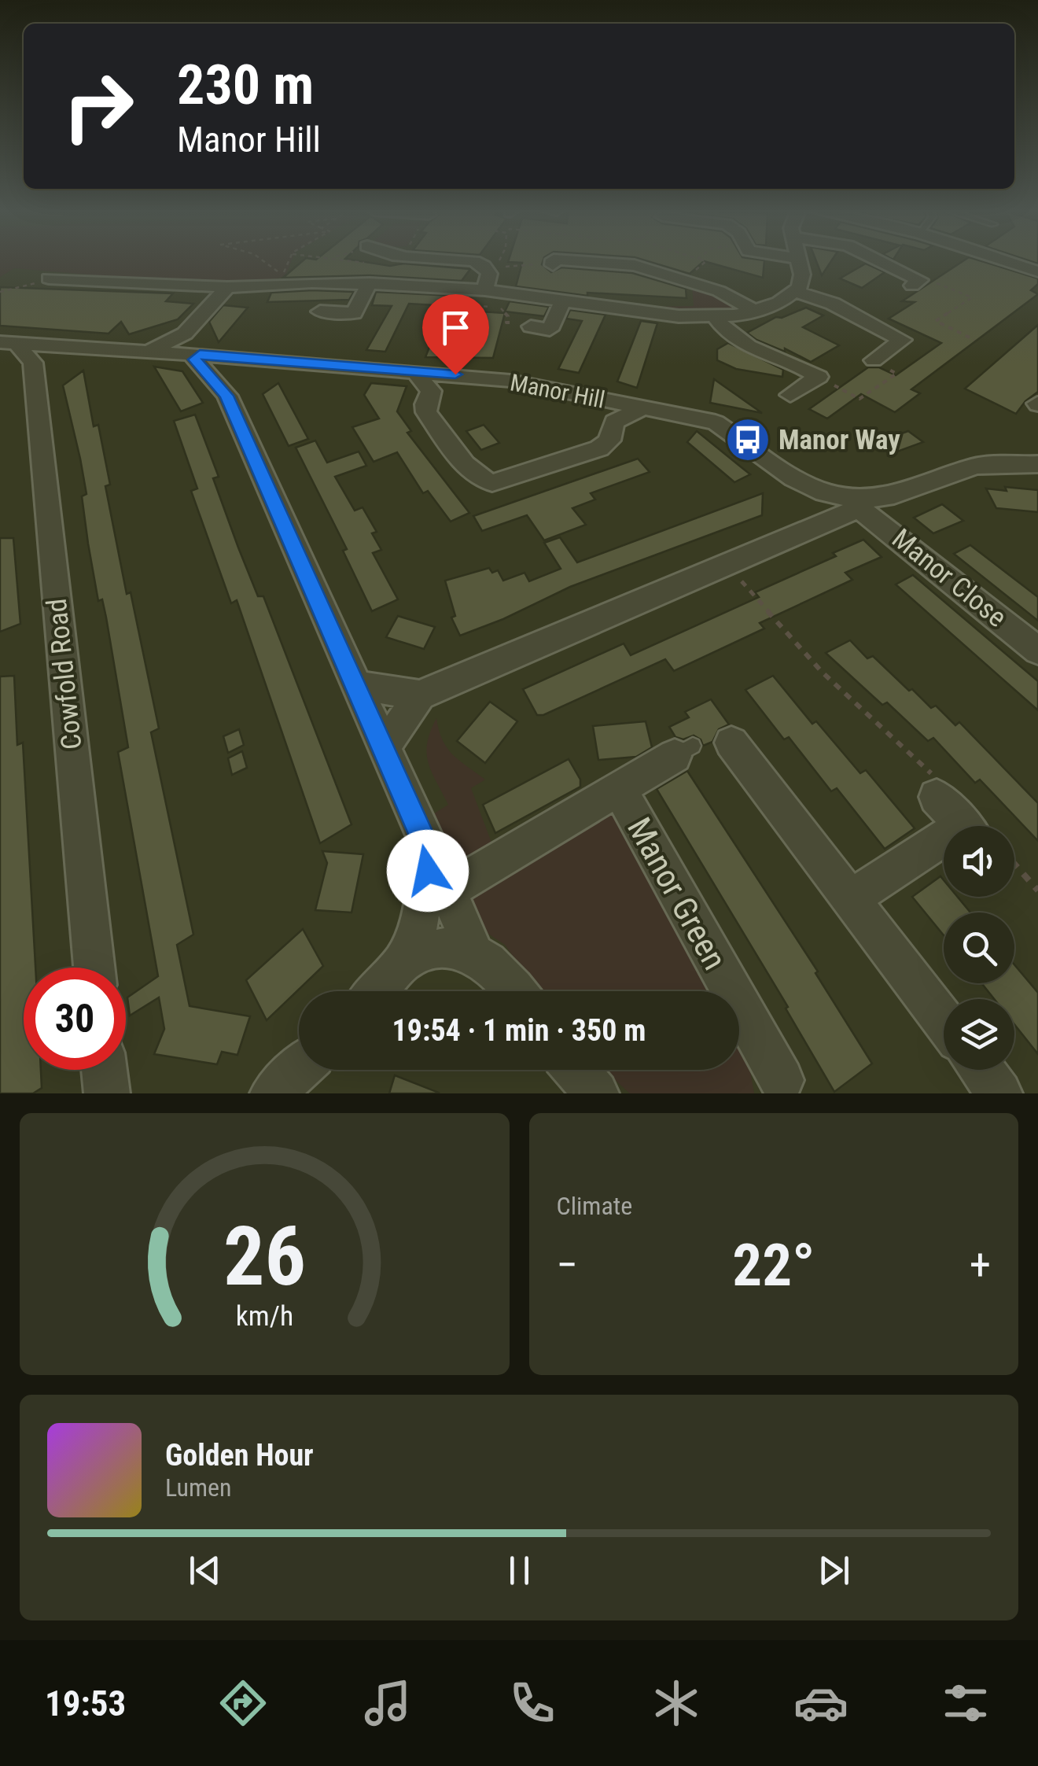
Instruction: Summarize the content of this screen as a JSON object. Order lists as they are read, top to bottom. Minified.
{"streets":{"street":["Manor Hill","Manor Close","Cowfold Road","Manor Green"]},"crossings":[["Manor Hill","Manor Close"],["Manor Hill","Cowfold Road"]],"places":{"bus stop":["Manor Way"]},"page":{"turn":["230 m","Manor Hill"],"limit":"30","trip":"19:54 · 1 min · 350 m","tile":"Climate","heat":["−","22°","+"],"song":["Golden Hour","Lumen"],"tabs":"19:53","gauge":["26","km/h"]}}
